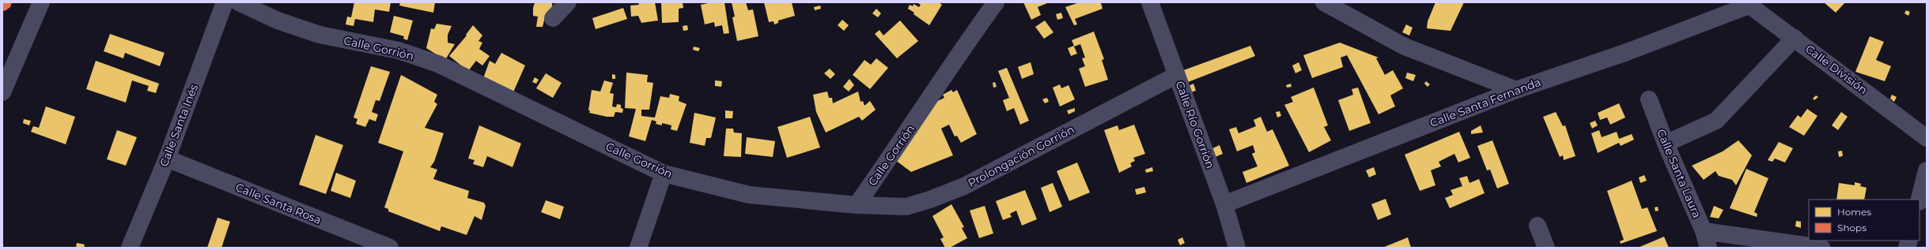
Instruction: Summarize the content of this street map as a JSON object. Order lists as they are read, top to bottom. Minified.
{"streets":{"street":["Calle Gorrión","Calle División","Calle Santa Fernanda","Calle Río Gorrión","Calle Santa Inés","Prolongación Gorrión","Calle Santa Laura","Calle Santa Rosa"]},"crossings":[["Calle Gorrión","Prolongación Gorrión"],["Calle División","Calle Santa Fernanda"],["Calle Santa Fernanda","Calle Río Gorrión"],["Calle Río Gorrión","Prolongación Gorrión"],["Calle Santa Inés","Calle Santa Rosa"]],"legend":["Homes","Shops"]}
